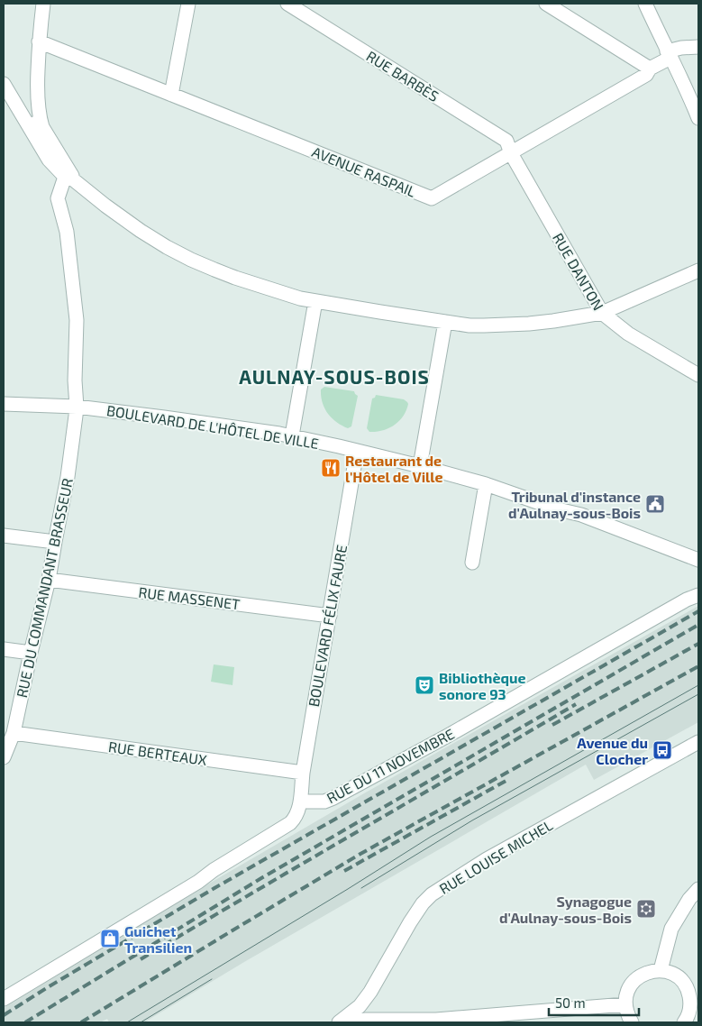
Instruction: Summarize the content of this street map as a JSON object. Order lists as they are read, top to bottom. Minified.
{"streets":{"street":["RUE BARBÈS","AVENUE RASPAIL","RUE DANTON","BOULEVARD DE L'HÔTEL DE VILLE","RUE DU COMMANDANT BRASSEUR","RUE MASSENET","BOULEVARD FÉLIX FAURE","RUE BERTEAUX","RUE DU 11 NOVEMBRE","RUE LOUISE MICHEL"]},"crossings":[["RUE BARBÈS","AVENUE RASPAIL"],["RUE BARBÈS","RUE DANTON"],["AVENUE RASPAIL","RUE DANTON"],["BOULEVARD DE L'HÔTEL DE VILLE","RUE DU COMMANDANT BRASSEUR"],["BOULEVARD DE L'HÔTEL DE VILLE","BOULEVARD FÉLIX FAURE"],["RUE DU COMMANDANT BRASSEUR","RUE MASSENET"],["RUE DU COMMANDANT BRASSEUR","RUE BERTEAUX"],["RUE MASSENET","BOULEVARD FÉLIX FAURE"],["BOULEVARD FÉLIX FAURE","RUE BERTEAUX"],["BOULEVARD FÉLIX FAURE","RUE DU 11 NOVEMBRE"]],"districts":["AULNAY-SOUS-BOIS"],"places":{"restaurant":["Restaurant de l'Hôtel de Ville"],"public building":["Tribunal d'instance d'Aulnay-sous-Bois"],"theatre":["Bibliothèque sonore 93"],"bus stop":["Avenue du Clocher"],"synagogue":["Synagogue d'Aulnay-sous-Bois"],"shop":["Guichet Transilien"]},"scale_bar":"50 m"}
